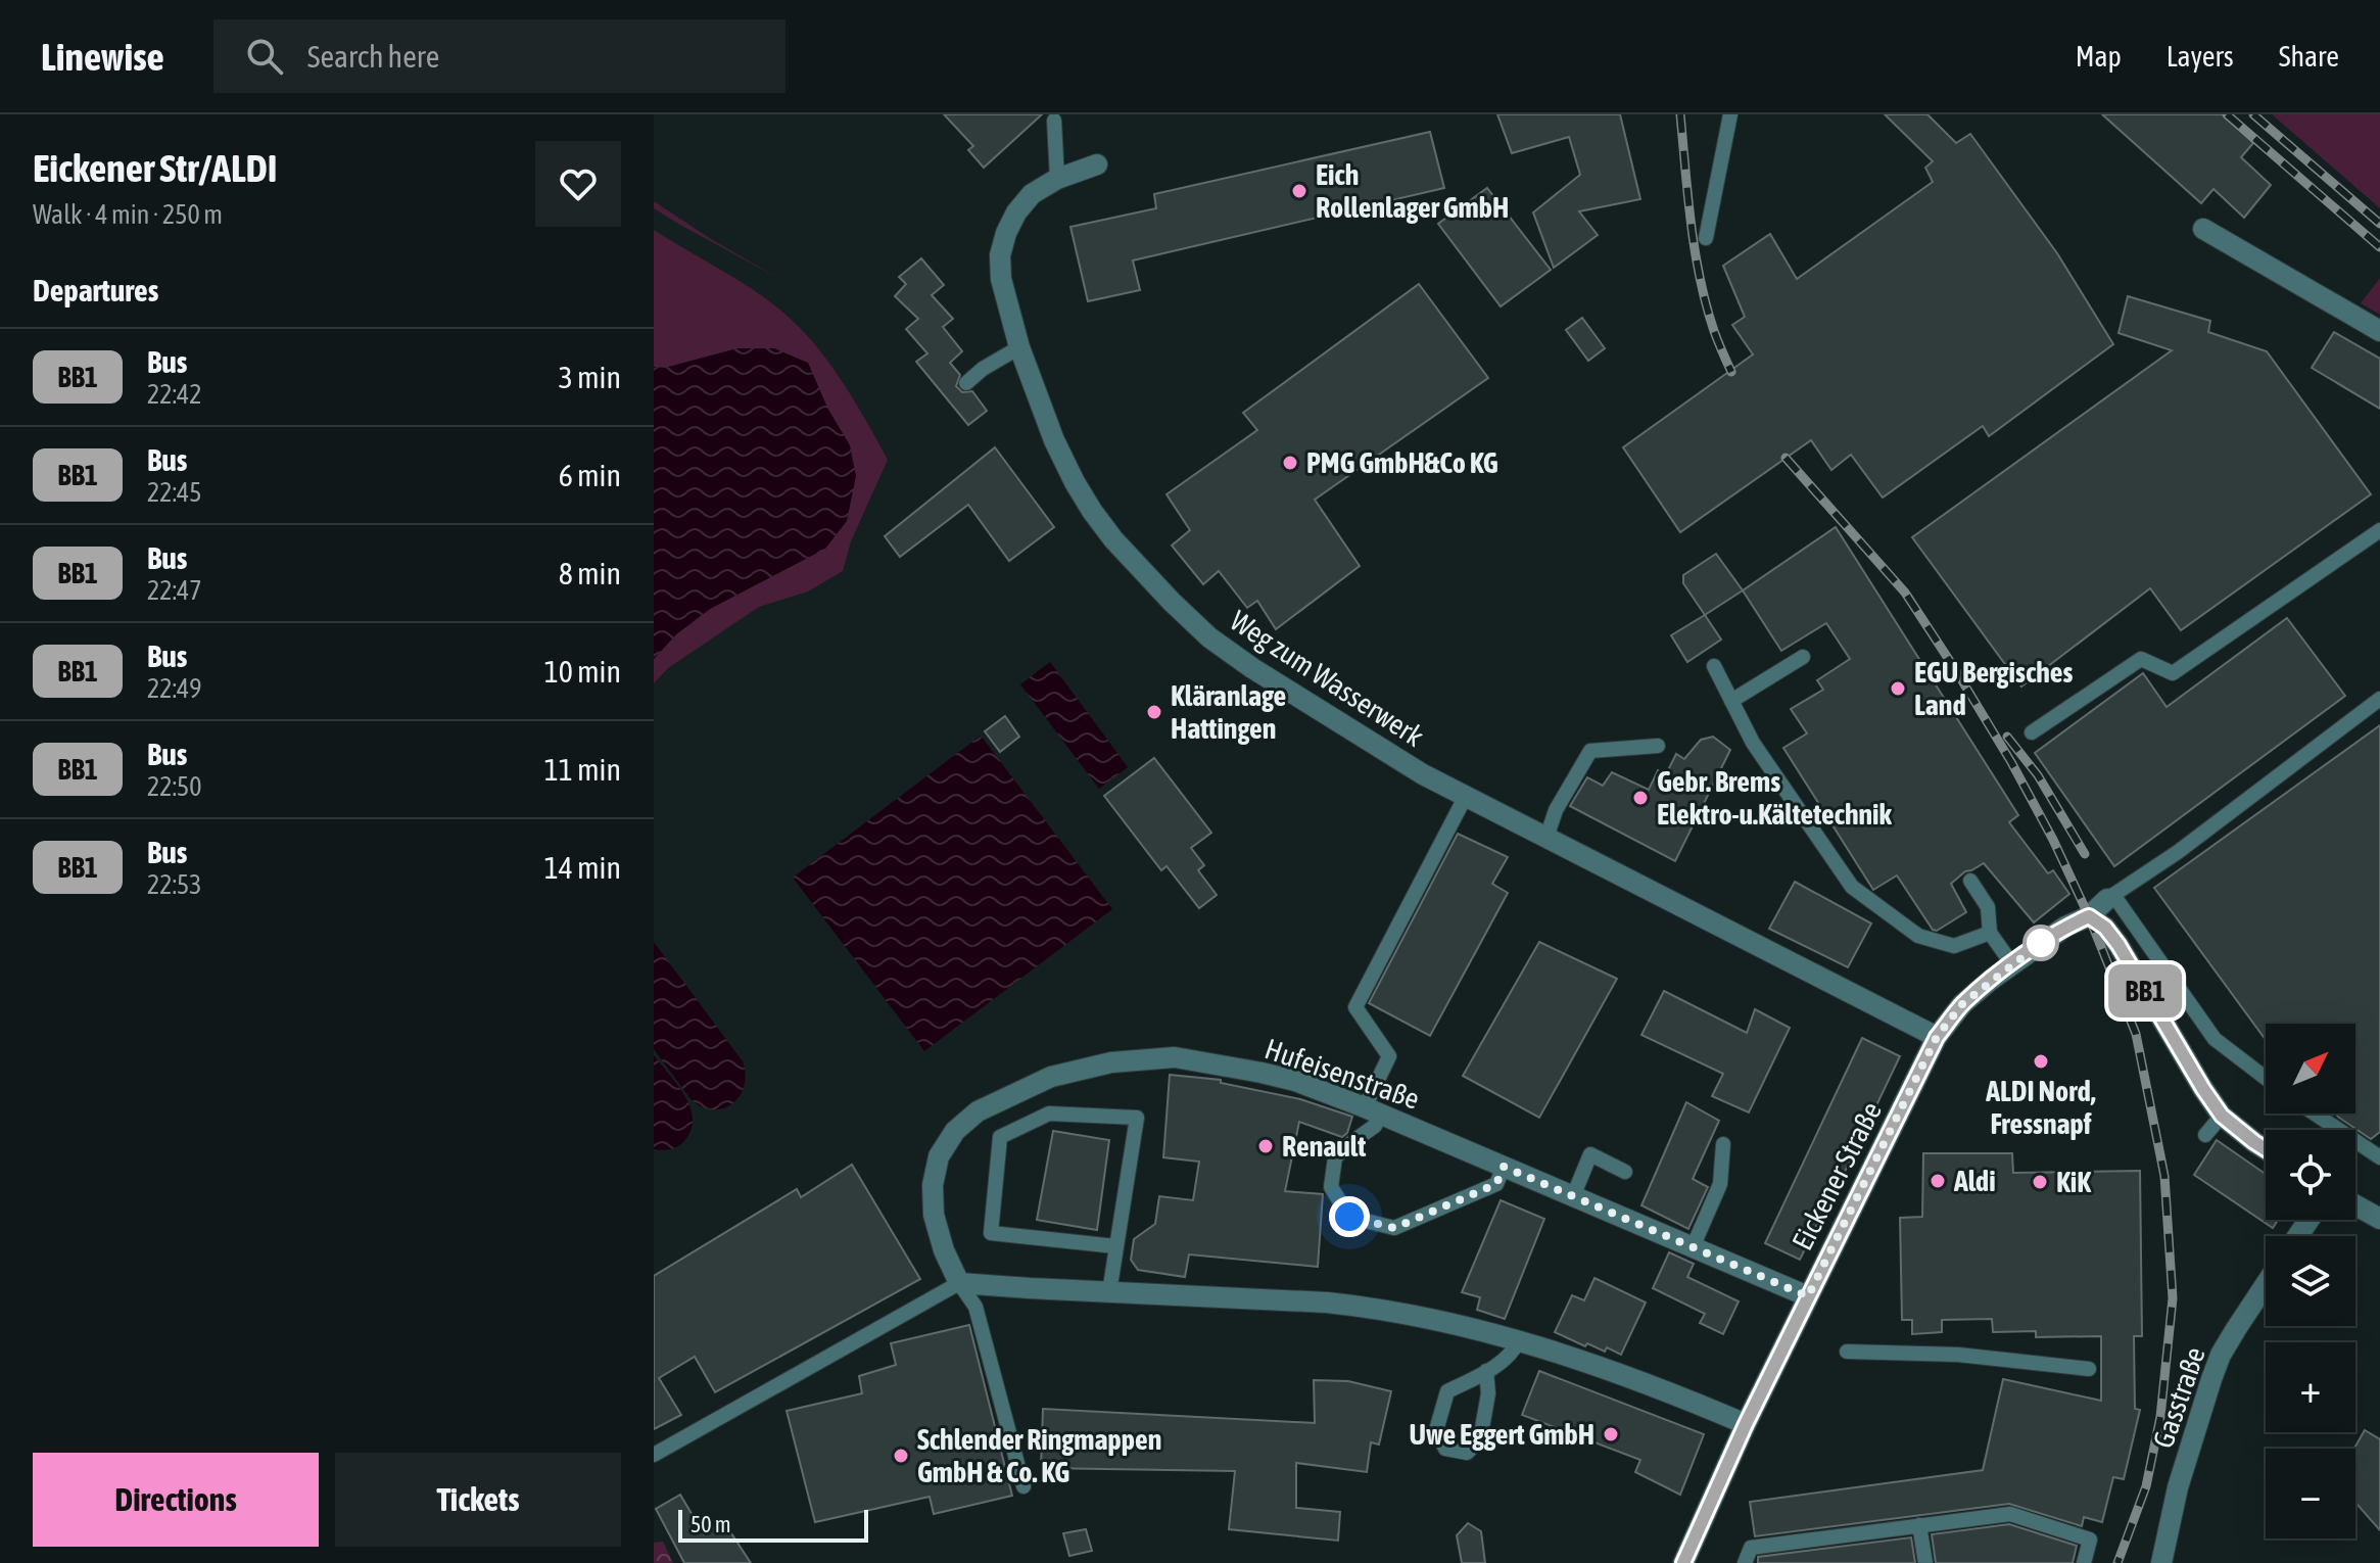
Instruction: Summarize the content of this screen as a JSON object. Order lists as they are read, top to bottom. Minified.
{"streets":{"street":["Weg zum Wasserwerk","Hufeisenstraße","Eickener Straße","Gasstraße"]},"crossings":[["Weg zum Wasserwerk","Eickener Straße"],["Hufeisenstraße","Eickener Straße"]],"places":["Eich Rollenlager GmbH","PMG GmbH&Co KG","EGU Bergisches Land","Kläranlage Hattingen","Gebr. Brems Elektro-u.Kältetechnik","ALDI Nord, Fressnapf","Renault","Aldi","KiK","Uwe Eggert GmbH","Schlender Ringmappen GmbH & Co. KG"],"lines":["bus line BB1"],"scale_bar":"50 m","north":"top right","page":{"header":"Linewise","search":"Search here","nav":["Map","Layers","Share"],"heading":[["Eickener Str/ALDI","Walk · 4 min · 250 m"],"Departures"],"on_map":"BB1","list":[{"mark":"BB1","name":"Bus","note":"22:42","value":"3 min"},{"mark":"BB1","name":"Bus","note":"22:45","value":"6 min"},{"mark":"BB1","name":"Bus","note":"22:47","value":"8 min"},{"mark":"BB1","name":"Bus","note":"22:49","value":"10 min"},{"mark":"BB1","name":"Bus","note":"22:50","value":"11 min"},{"mark":"BB1","name":"Bus","note":"22:53","value":"14 min"}],"map_buttons":["+","−"],"buttons":["Directions","Tickets"],"scale":"50 m"}}
